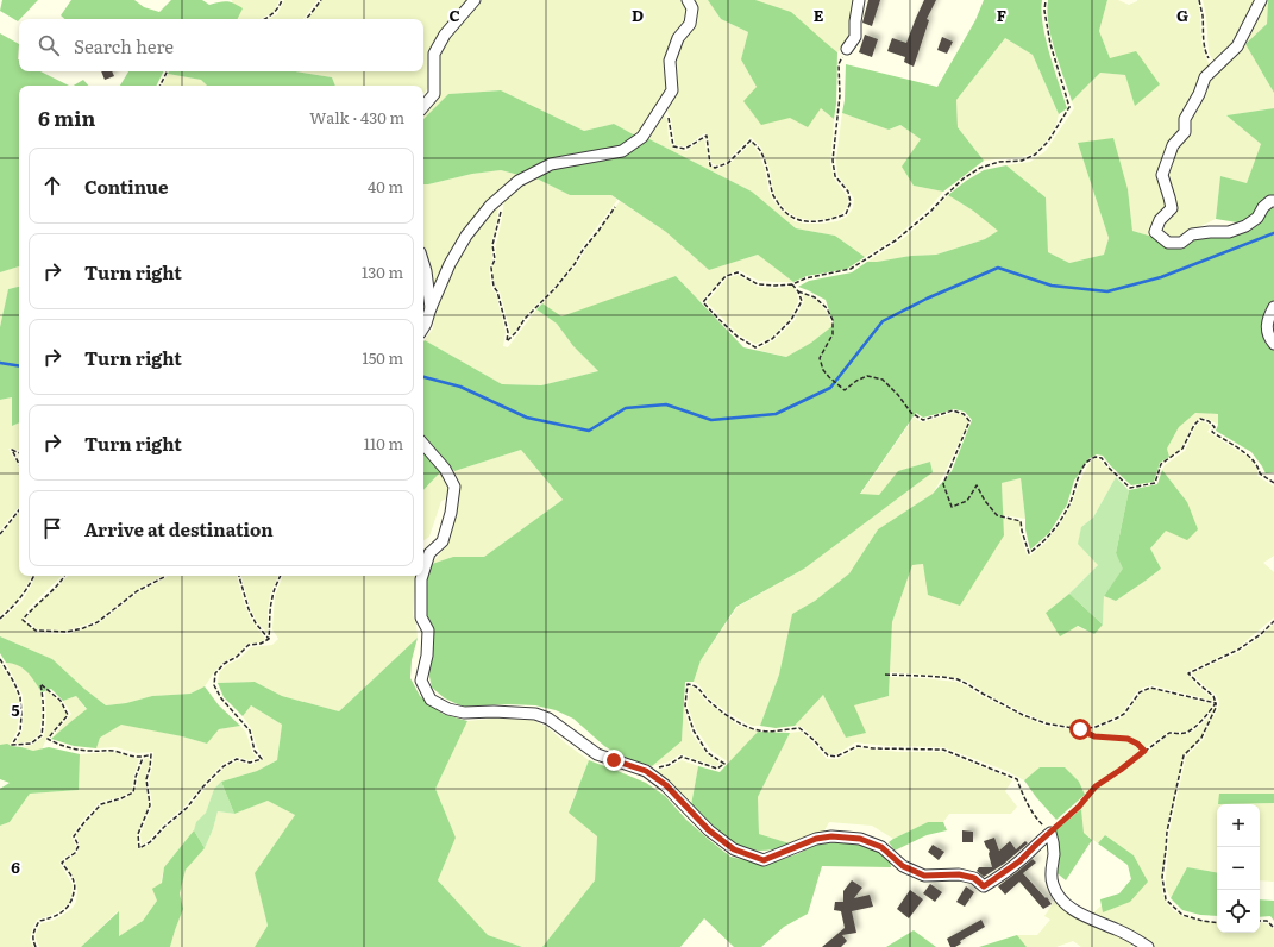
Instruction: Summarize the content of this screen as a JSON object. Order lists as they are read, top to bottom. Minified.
{"page":{"search":"Search here","heading":["6 min","Walk · 430 m"],"list":[["Continue","40 m"],["Turn right","130 m"],["Turn right","150 m"],["Turn right","110 m"],"Arrive at destination"],"map_buttons":["+","−"]},"grid":{"columns":["C","D","E","F","G"],"rows":["5","6"]}}
